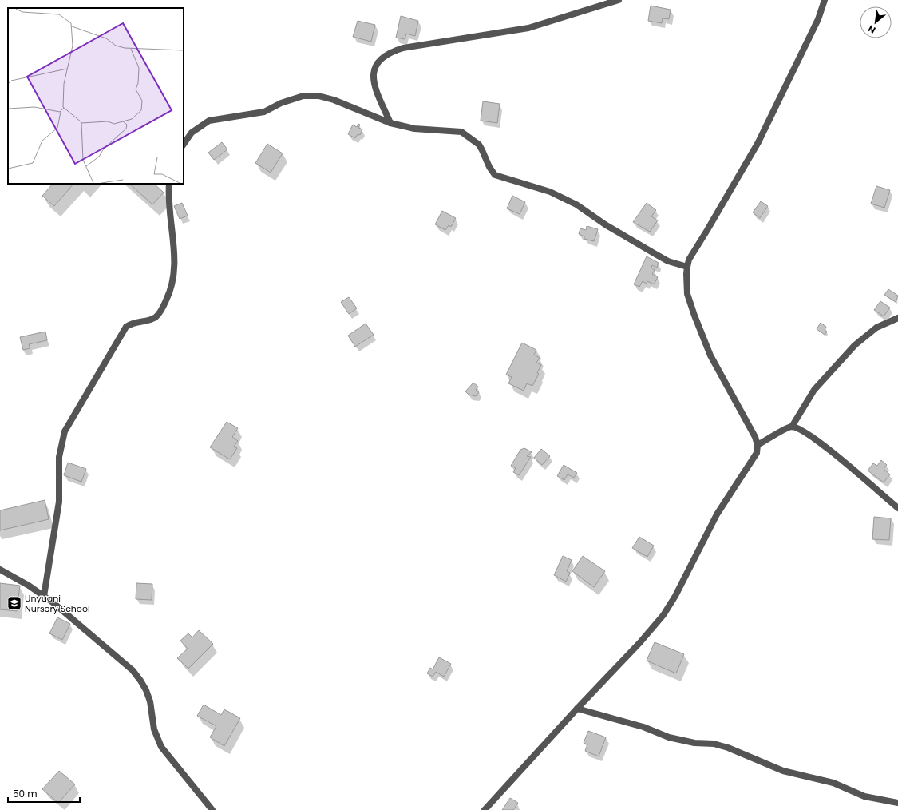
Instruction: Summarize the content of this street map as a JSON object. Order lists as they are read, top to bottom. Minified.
{"places":{"school or university":["Unyuani Nursery School"]},"scale_bar":"50 m","north":"bottom left"}
